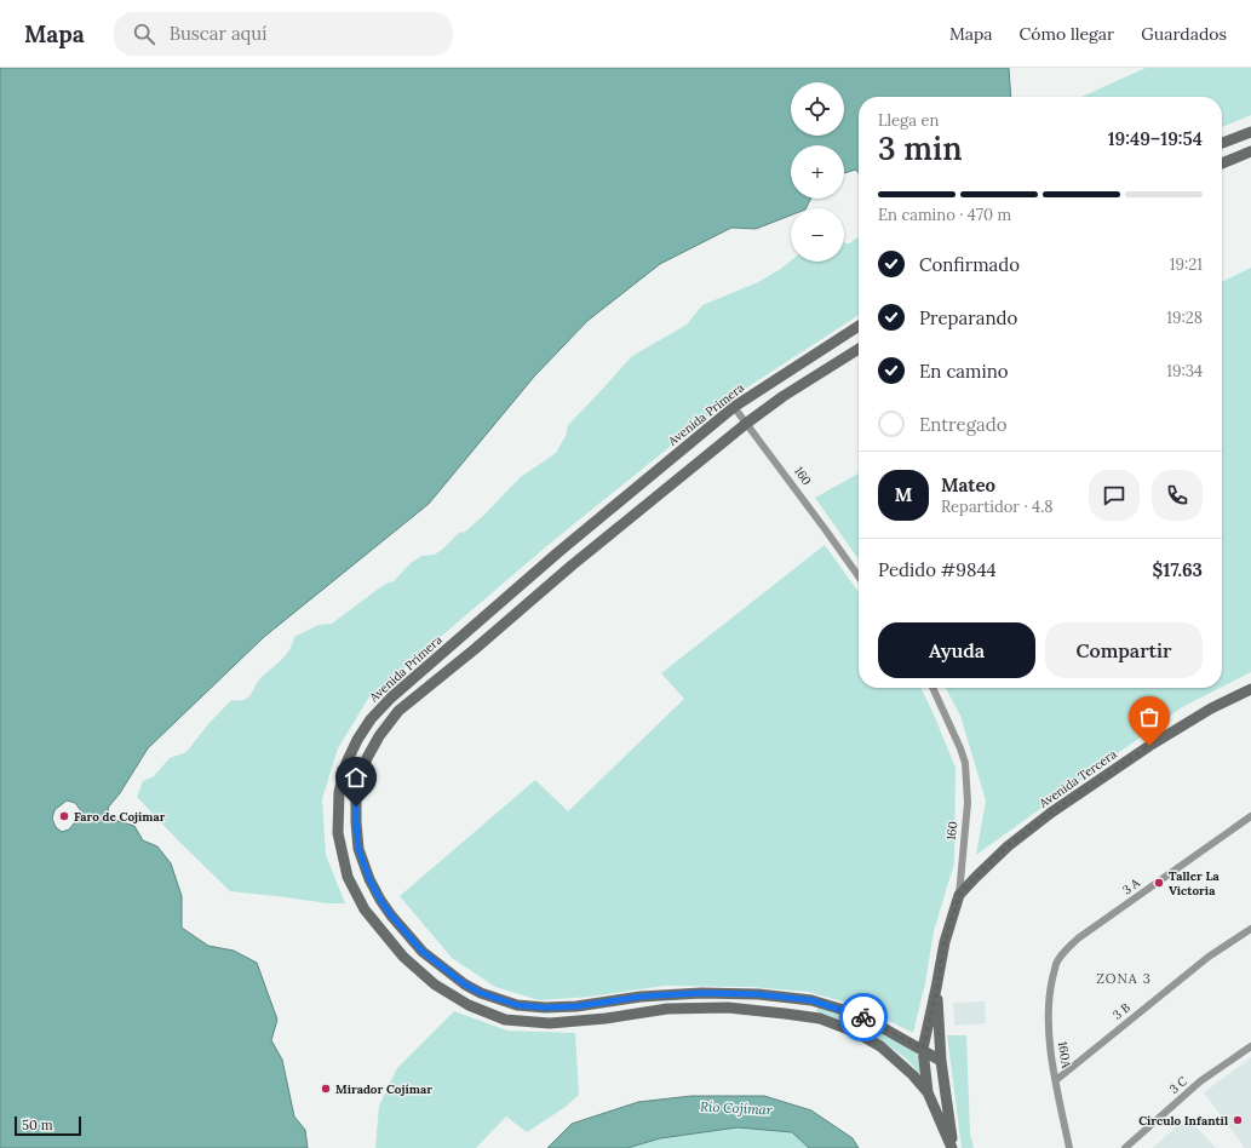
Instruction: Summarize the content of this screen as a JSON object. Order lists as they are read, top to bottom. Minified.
{"streets":{"street":["Avenida Primera","160","Avenida Tercera","3 A","3 B","160A","3 C"]},"crossings":[["Avenida Primera","160"],["160","Avenida Tercera"],["3 A","160A"],["3 B","160A"]],"districts":["ZONA 3"],"water":["Río Cojímar"],"places":["Faro de Cojímar","Taller La Victoria","Mirador Cojímar","Círculo Infantil"],"scale_bar":"50 m","page":{"header":"Mapa","search":"Buscar aquí","nav":["Mapa","Cómo llegar","Guardados"],"map_buttons":["+","−"],"heading":["3 min","Llega en","19:49–19:54"],"panel":["Mateo","Repartidor · 4.8","Pedido #9844","$17.63"],"bar":"En camino · 470 m","list":[["Confirmado","19:21"],["Preparando","19:28"],["En camino","19:34"],"Entregado"],"round":"M","buttons":["Ayuda","Compartir"],"scale":"50 m"}}
